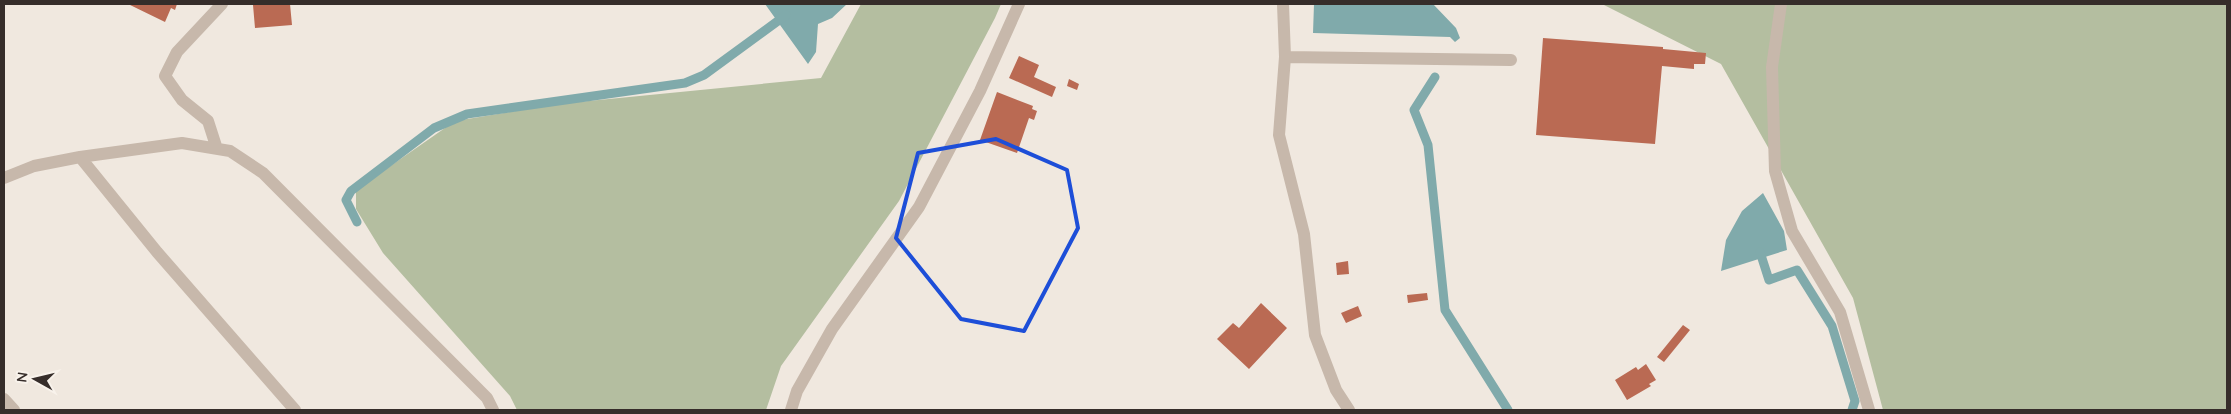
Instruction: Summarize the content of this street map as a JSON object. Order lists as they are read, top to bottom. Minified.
{"north":"left"}
